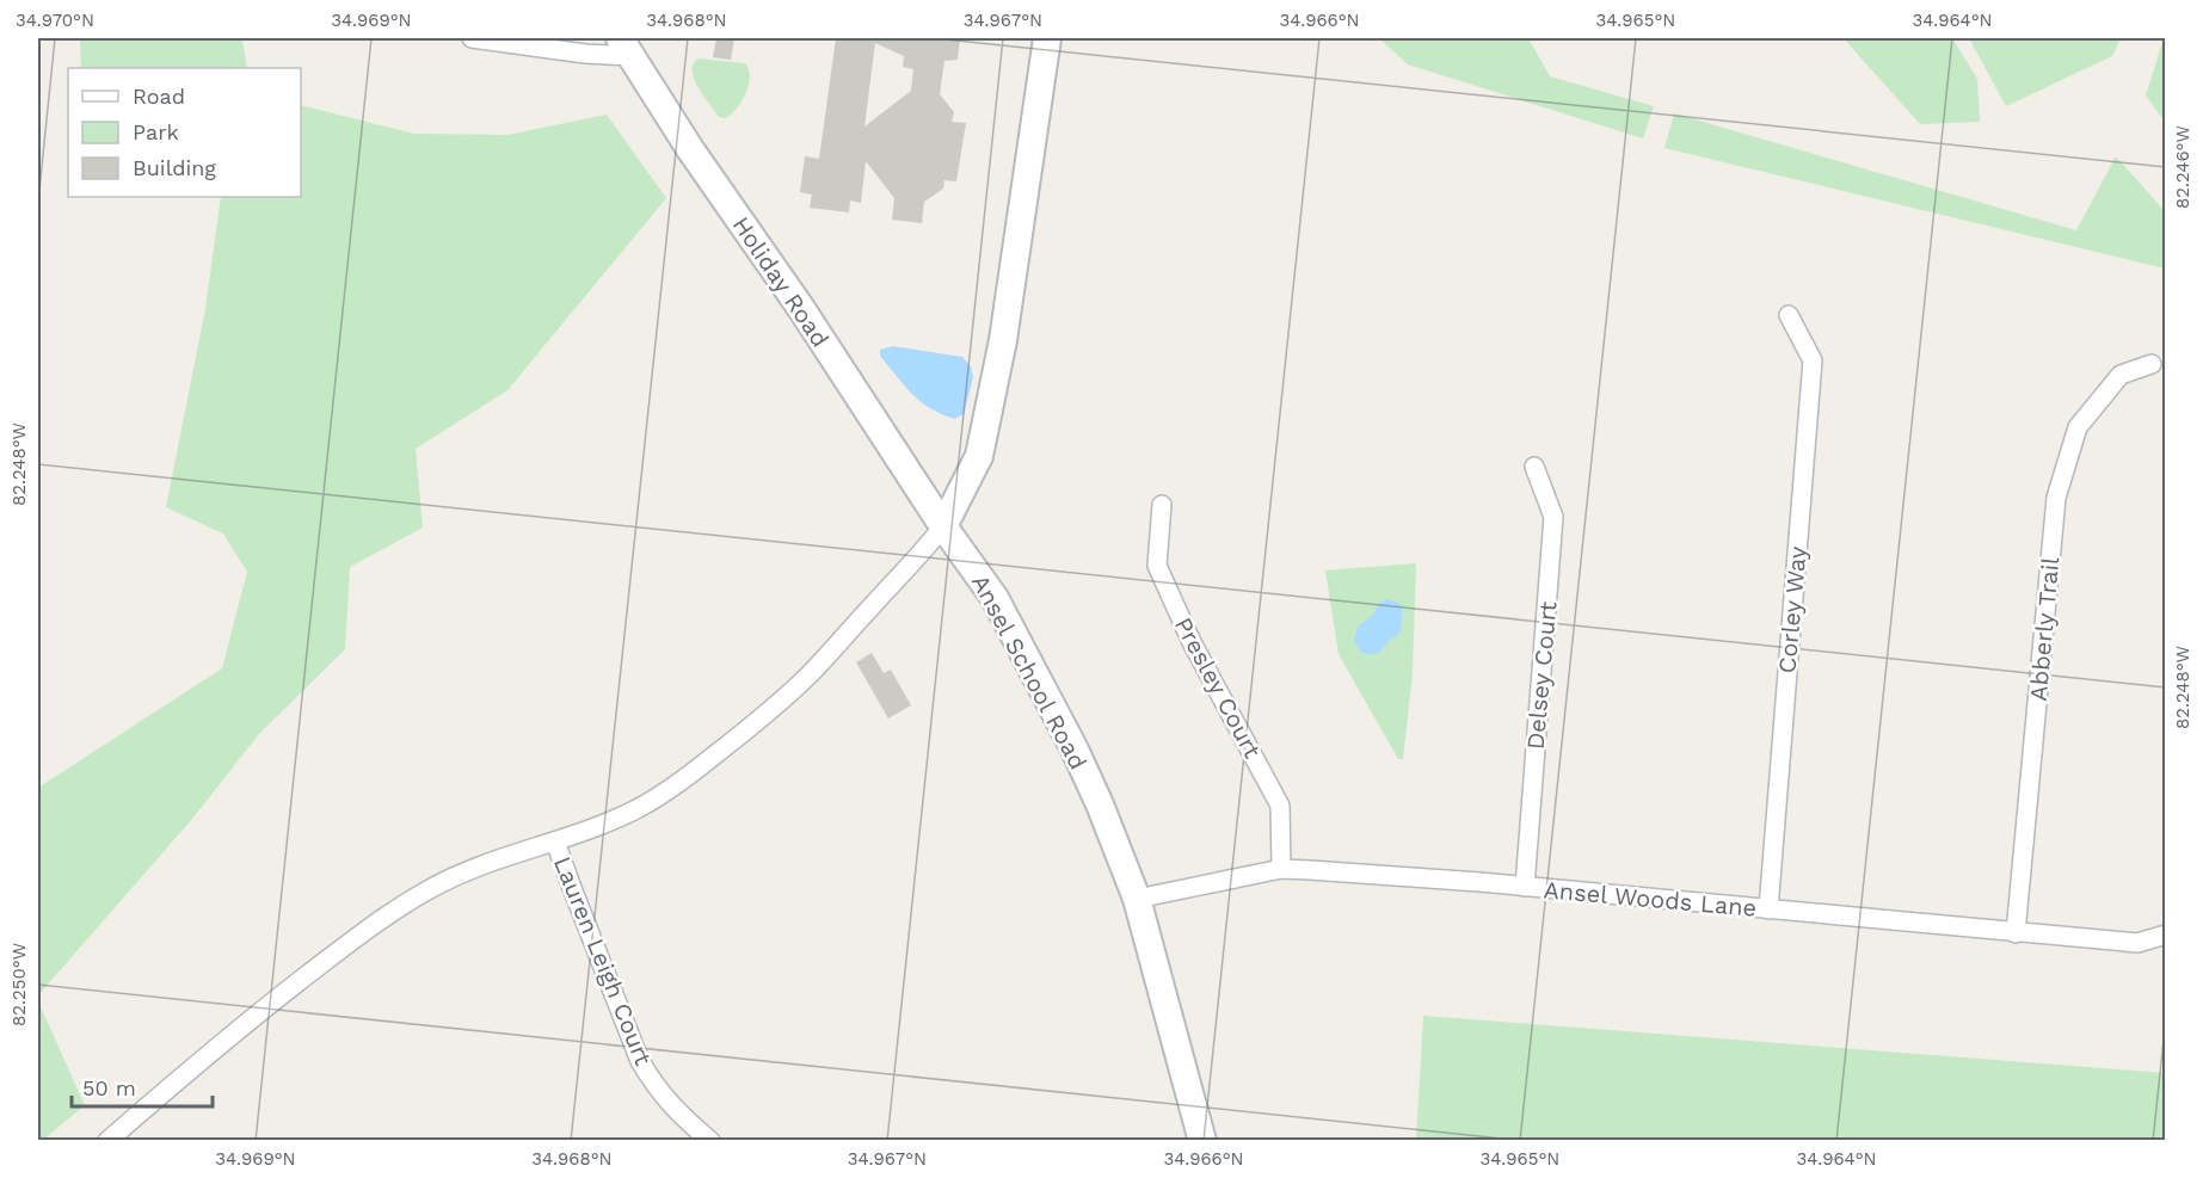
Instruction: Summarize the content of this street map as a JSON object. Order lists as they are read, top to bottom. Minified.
{"streets":{"street":["Holiday Road","Corley Way","Abberly Trail","Ansel School Road","Delsey Court","Presley Court","Ansel Woods Lane","Lauren Leigh Court"]},"crossings":[["Holiday Road","Ansel School Road"],["Corley Way","Ansel Woods Lane"],["Abberly Trail","Ansel Woods Lane"],["Ansel School Road","Ansel Woods Lane"],["Delsey Court","Ansel Woods Lane"],["Presley Court","Ansel Woods Lane"]],"legend":["Road","Park","Building"],"scale_bar":"50 m","coordinates":["34.970°N","34.969°N","34.968°N","34.967°N","34.966°N","34.965°N","34.964°N","82.246°W","82.248°W","82.250°W"]}
